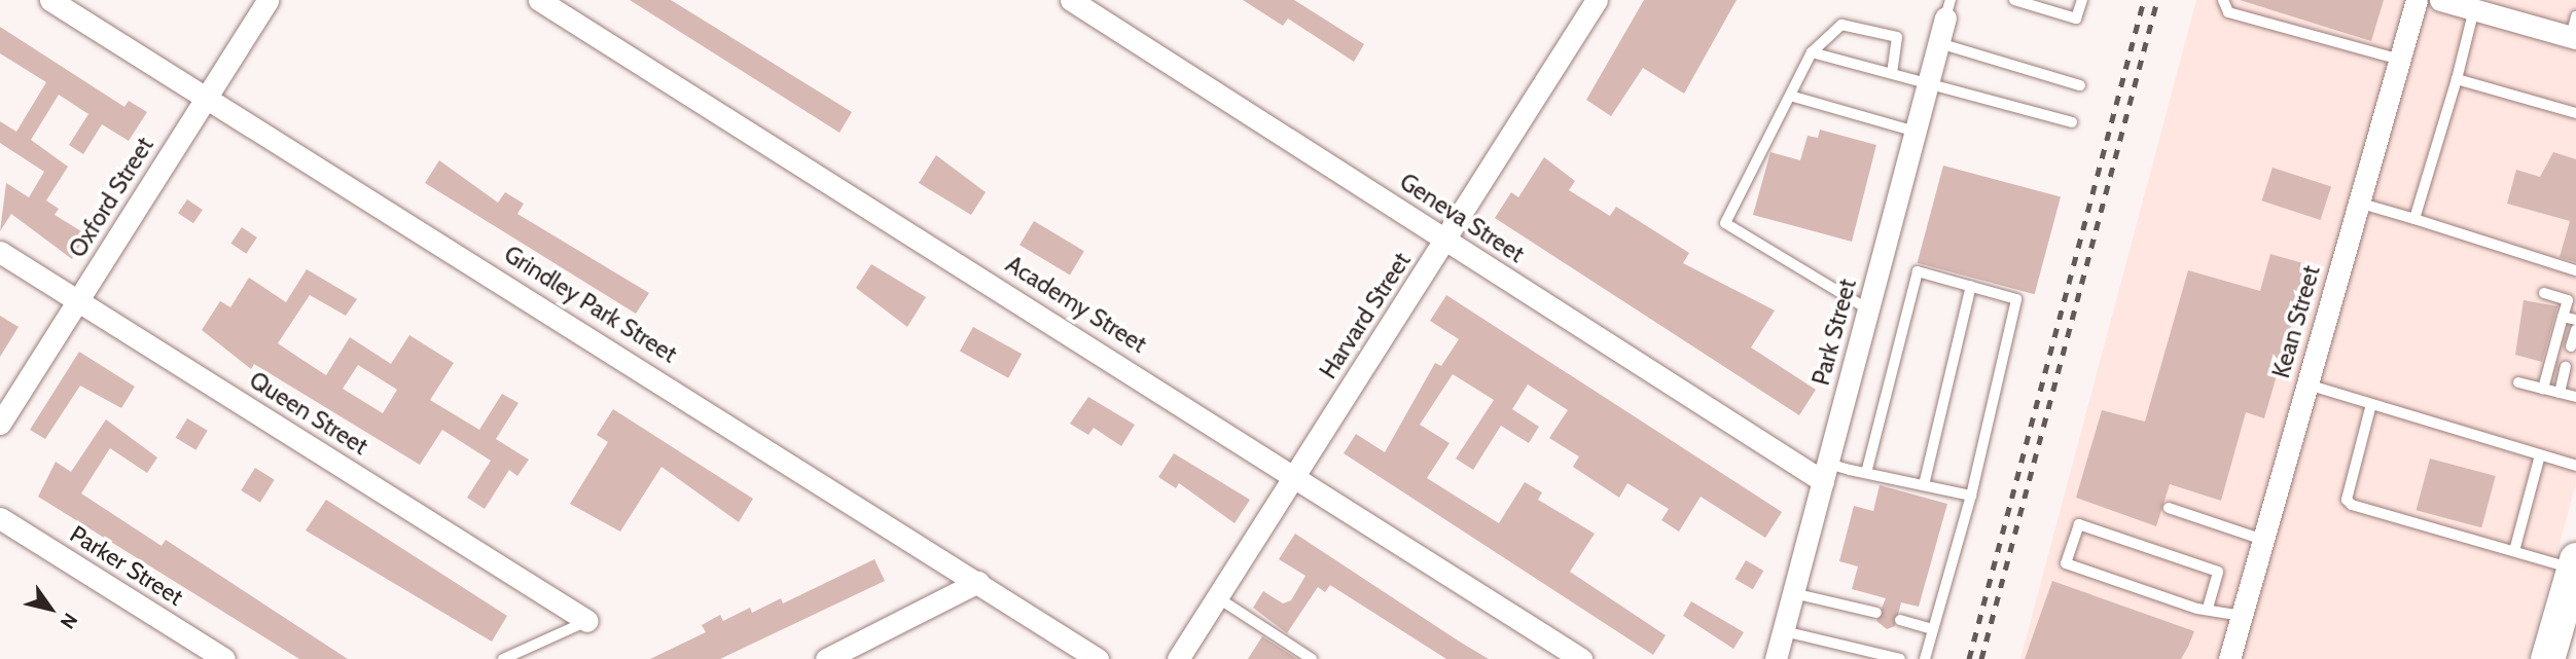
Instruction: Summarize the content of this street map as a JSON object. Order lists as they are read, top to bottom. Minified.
{"streets":{"street":["Oxford Street","Geneva Street","Grindley Park Street","Academy Street","Harvard Street","Kean Street","Park Street","Queen Street","Parker Street"]},"crossings":[["Oxford Street","Grindley Park Street"],["Oxford Street","Queen Street"],["Geneva Street","Harvard Street"],["Geneva Street","Park Street"],["Academy Street","Harvard Street"]],"north":"bottom right"}
